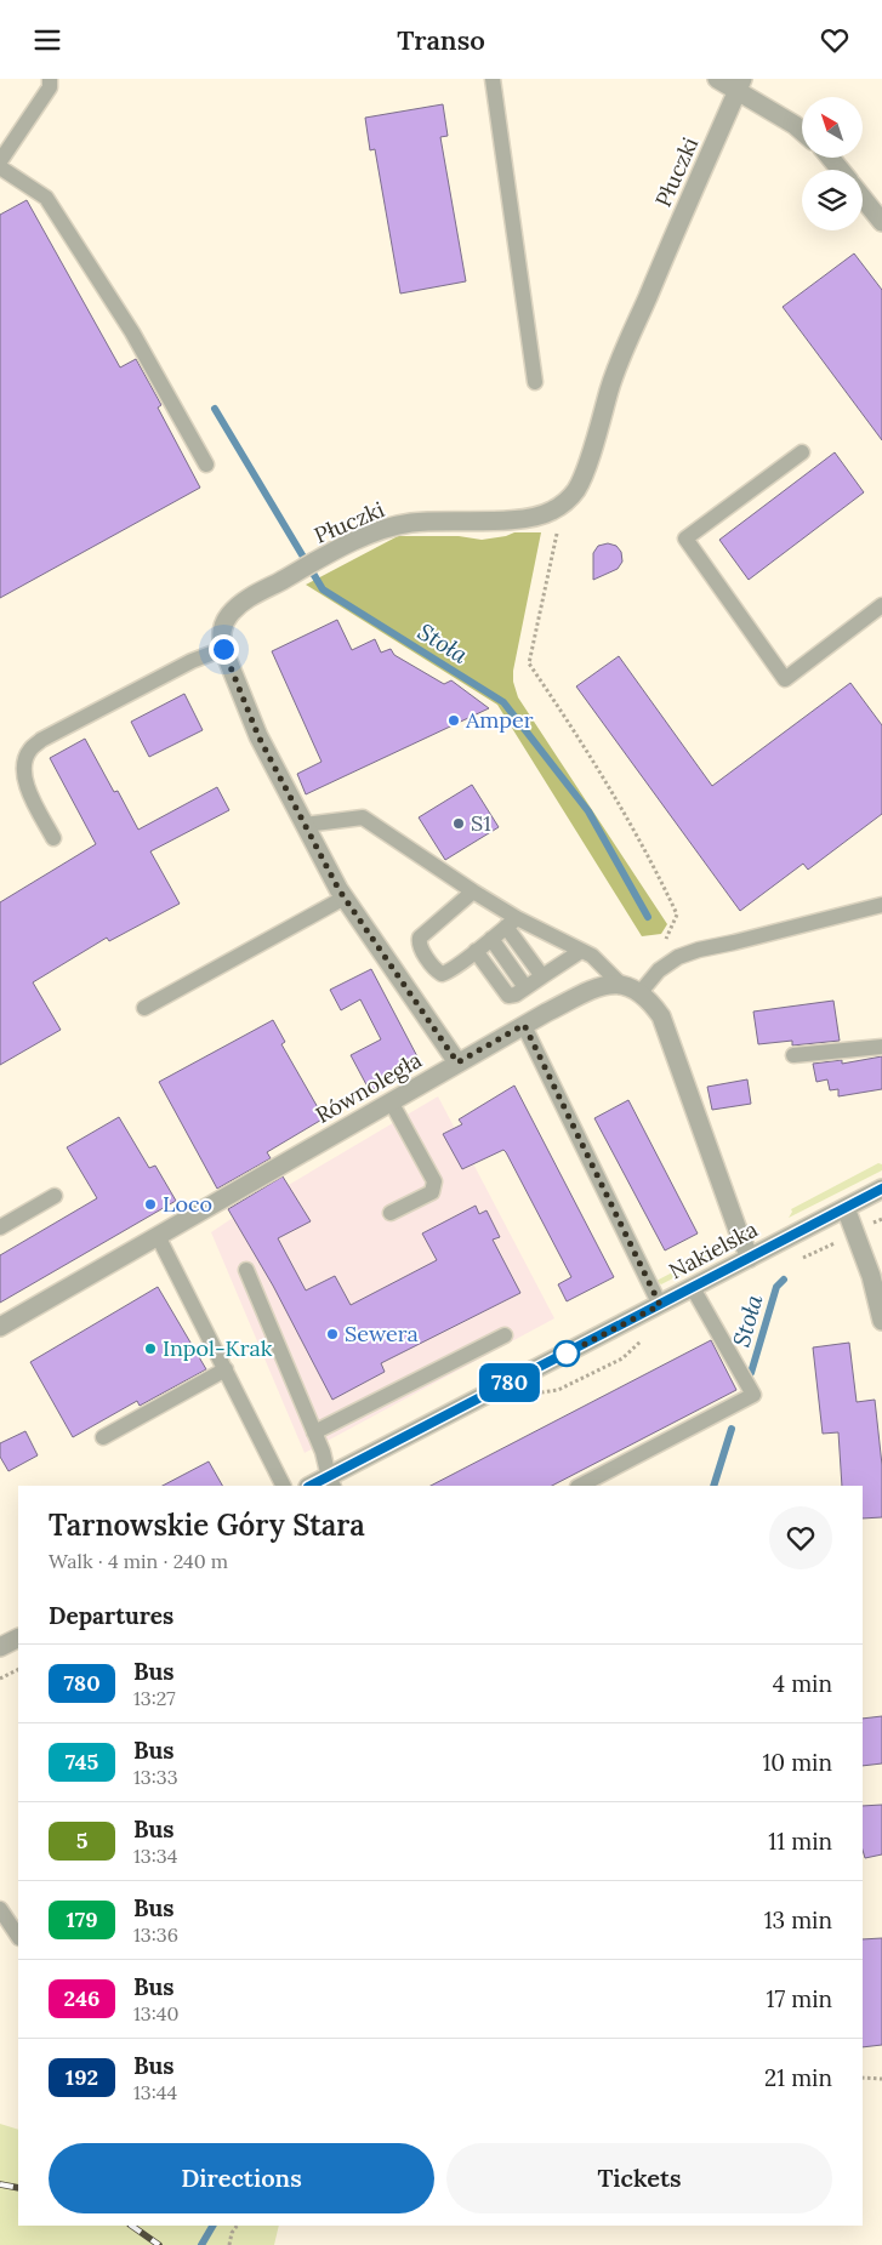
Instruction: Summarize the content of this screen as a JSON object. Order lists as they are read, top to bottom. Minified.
{"streets":{"street":["Płuczki","Równoległa","Nakielska"]},"crossings":[["Płuczki","Równoległa"]],"water":["Stoła"],"places":["Amper","S1","Loco","Sewera","Inpol-Krak"],"lines":["bus line 780"],"north":"top left","page":{"header":"Transo","on_map":"780","heading":[["Tarnowskie Góry Stara","Walk · 4 min · 240 m"],"Departures"],"list":[{"mark":"780","name":"Bus","note":"13:27","value":"4 min"},{"mark":"745","name":"Bus","note":"13:33","value":"10 min"},{"mark":"5","name":"Bus","note":"13:34","value":"11 min"},{"mark":"179","name":"Bus","note":"13:36","value":"13 min"},{"mark":"246","name":"Bus","note":"13:40","value":"17 min"},{"mark":"192","name":"Bus","note":"13:44","value":"21 min"}],"buttons":["Directions","Tickets"]}}
